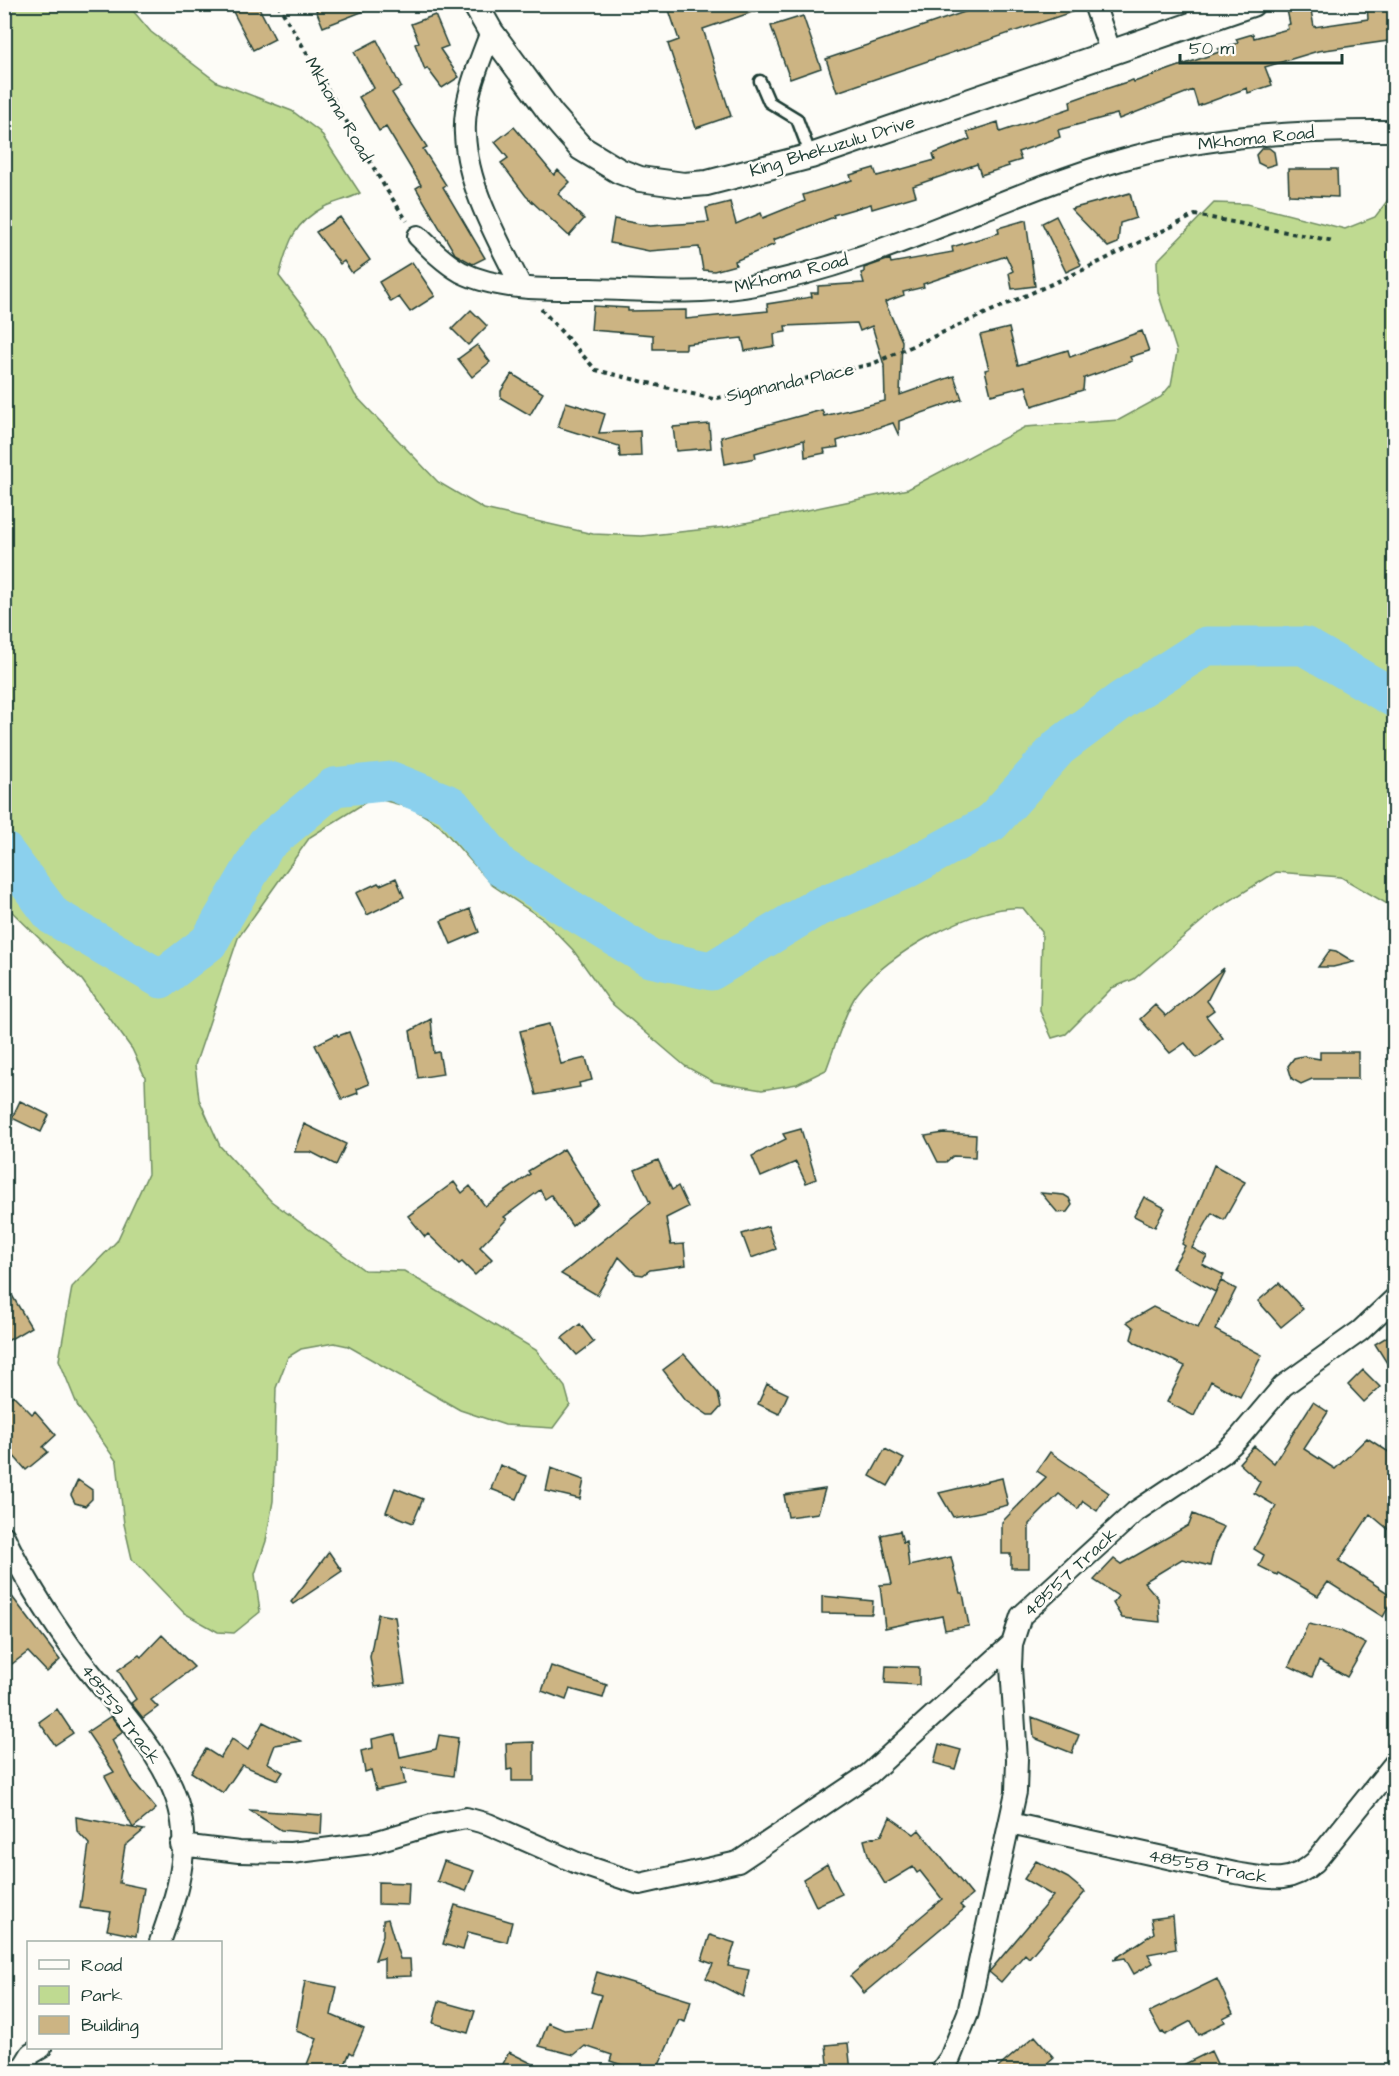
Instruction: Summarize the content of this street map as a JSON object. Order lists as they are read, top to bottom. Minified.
{"streets":{"street":["Mkhoma Road","King Bhekuzulu Drive","48557 Track","48559 Track","48558 Track"],"path":["Sigananda Place"]},"crossings":[["Mkhoma Road","Sigananda Place"],["48557 Track","48558 Track"]],"legend":["Road","Park","Building"],"scale_bar":"50 m"}
